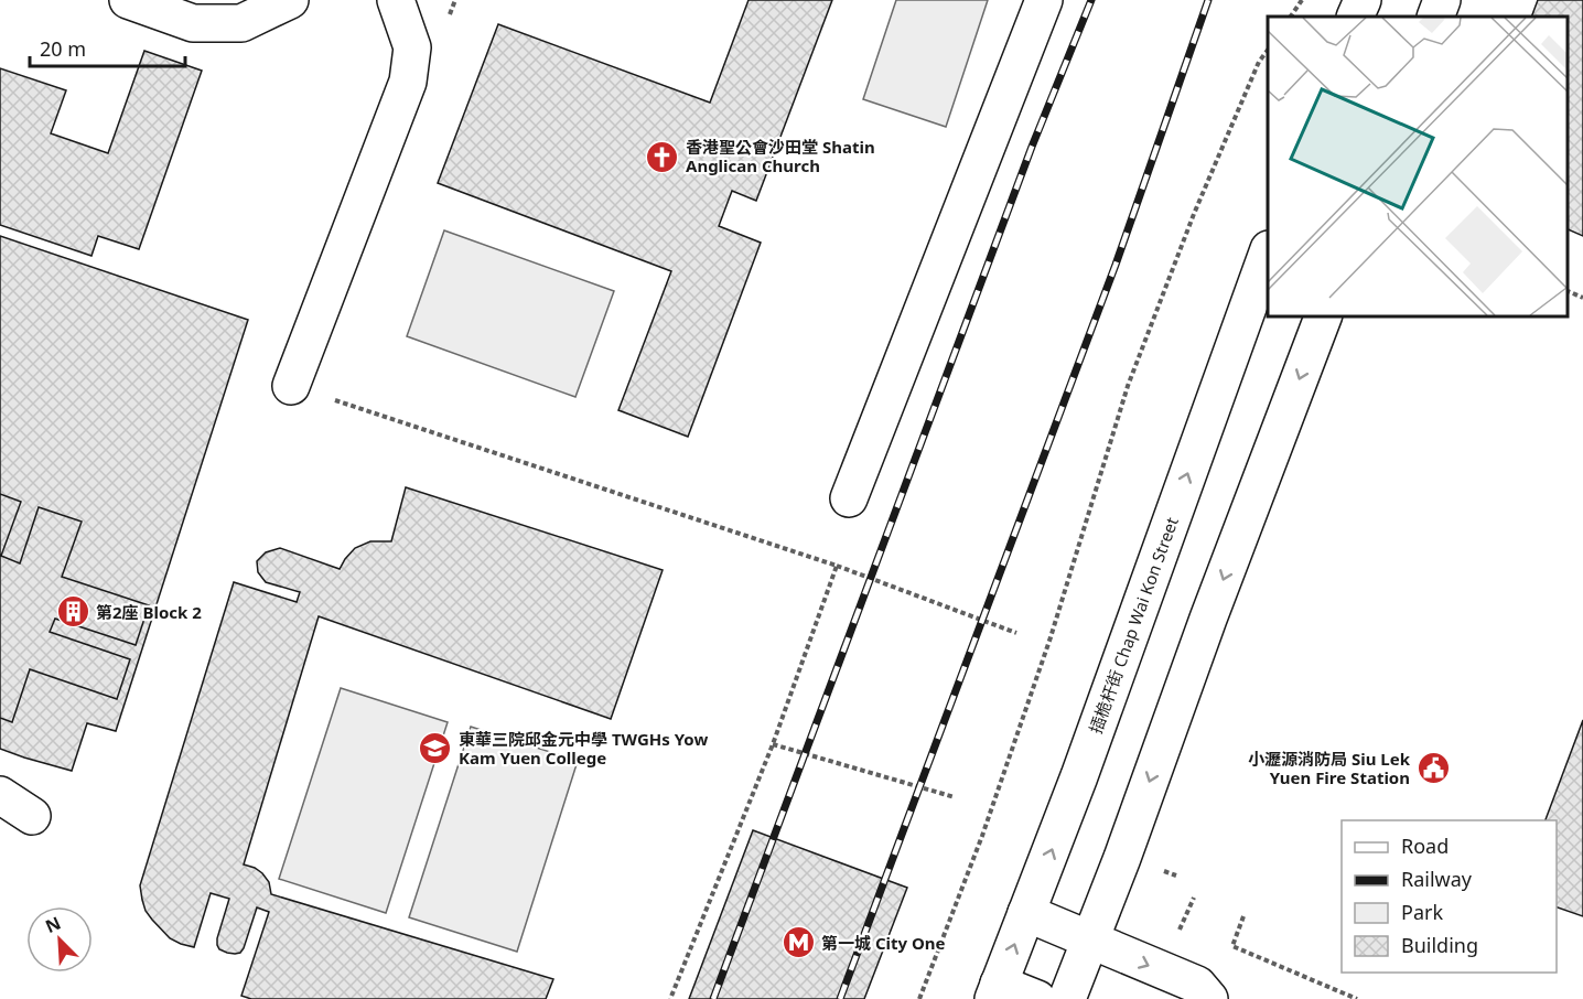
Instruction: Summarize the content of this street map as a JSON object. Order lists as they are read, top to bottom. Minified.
{"streets":{"street":["插桅杆街 Chap Wai Kon Street"]},"places":{"church":["香港聖公會沙田堂 Shatin Anglican Church"],"building":["第2座 Block 2"],"school or university":["東華三院邱金元中學 TWGHs Yow Kam Yuen College"],"public building":["小瀝源消防局 Siu Lek Yuen Fire Station"],"metro station":["第一城 City One"]},"legend":["Road","Railway","Park","Building"],"scale_bar":"20 m","north":"top left"}
